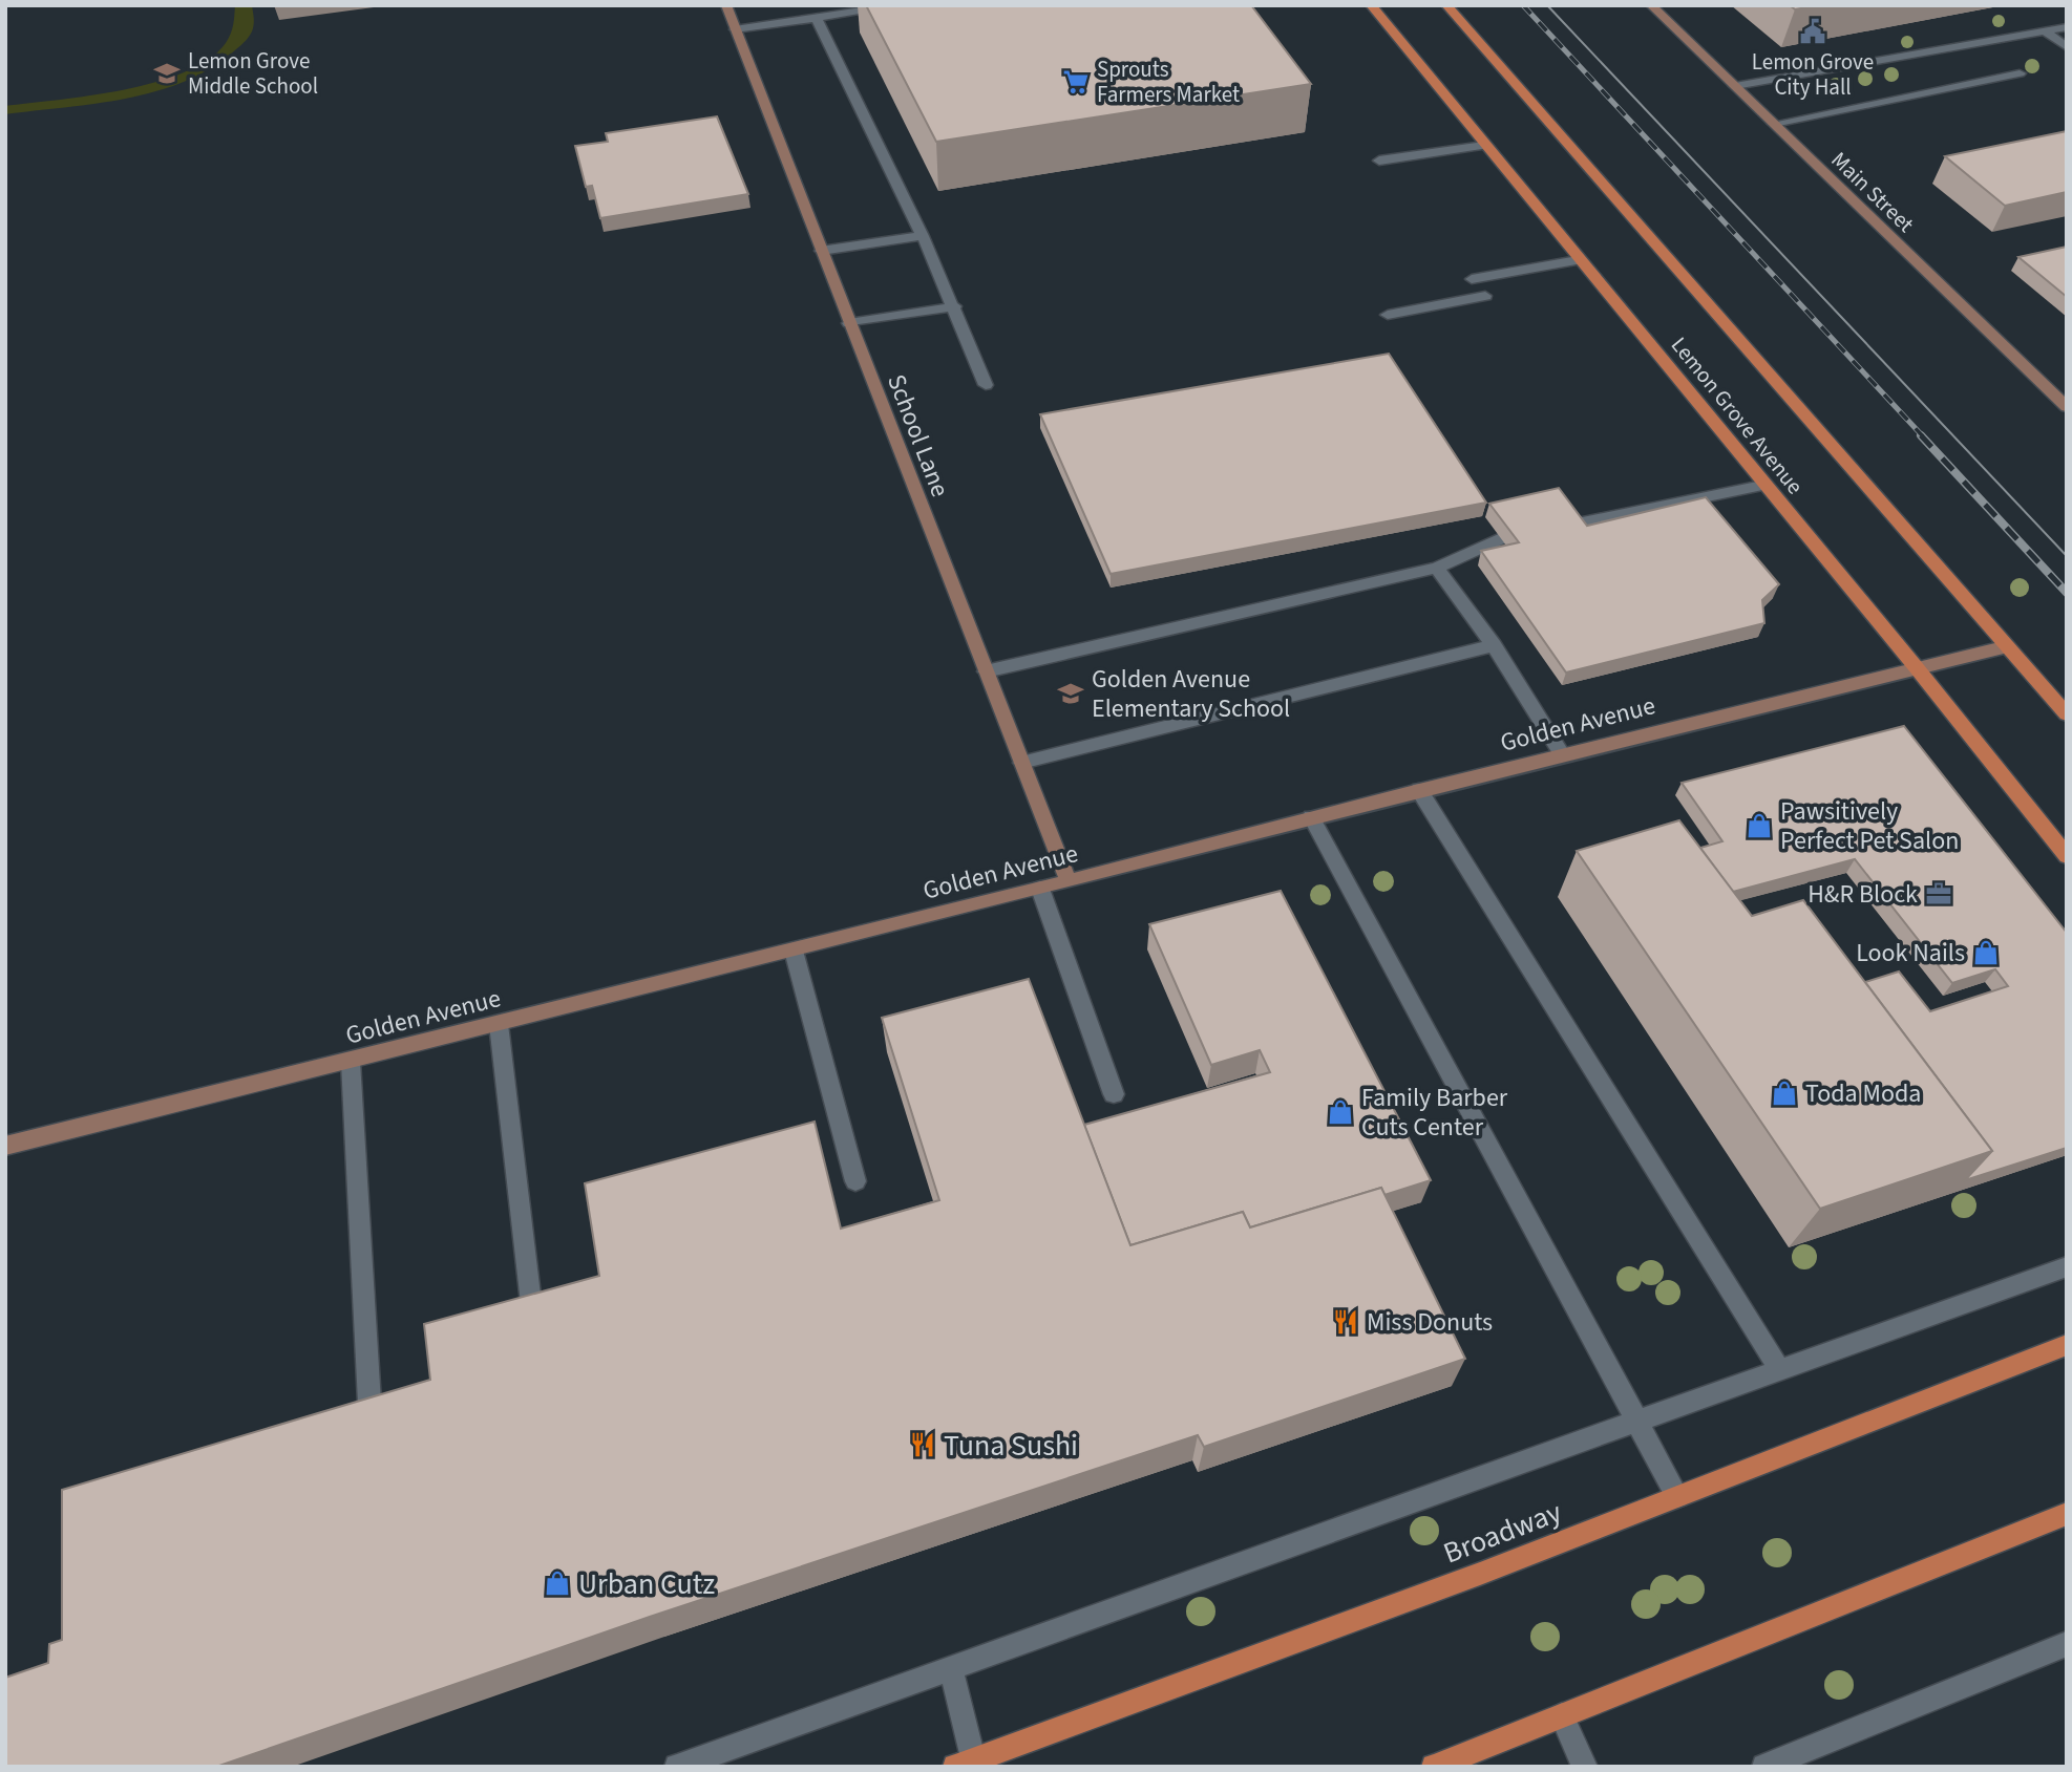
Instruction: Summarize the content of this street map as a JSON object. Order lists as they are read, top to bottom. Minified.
{"streets":{"main road":["Lemon Grove Avenue","Broadway"],"street":["Main Street","School Lane","Golden Avenue"]},"crossings":[["Lemon Grove Avenue","Golden Avenue"],["School Lane","Golden Avenue"]],"places":{"public building":["Lemon Grove City Hall"],"school or university":["Lemon Grove Middle School","Golden Avenue Elementary School"],"supermarket":["Sprouts Farmers Market"],"shop":["Pawsitively Perfect Pet Salon","Look Nails","Toda Moda","Family Barber Cuts Center","Urban Cutz"],"office":["H&R Block"],"restaurant":["Miss Donuts","Tuna Sushi"]}}
